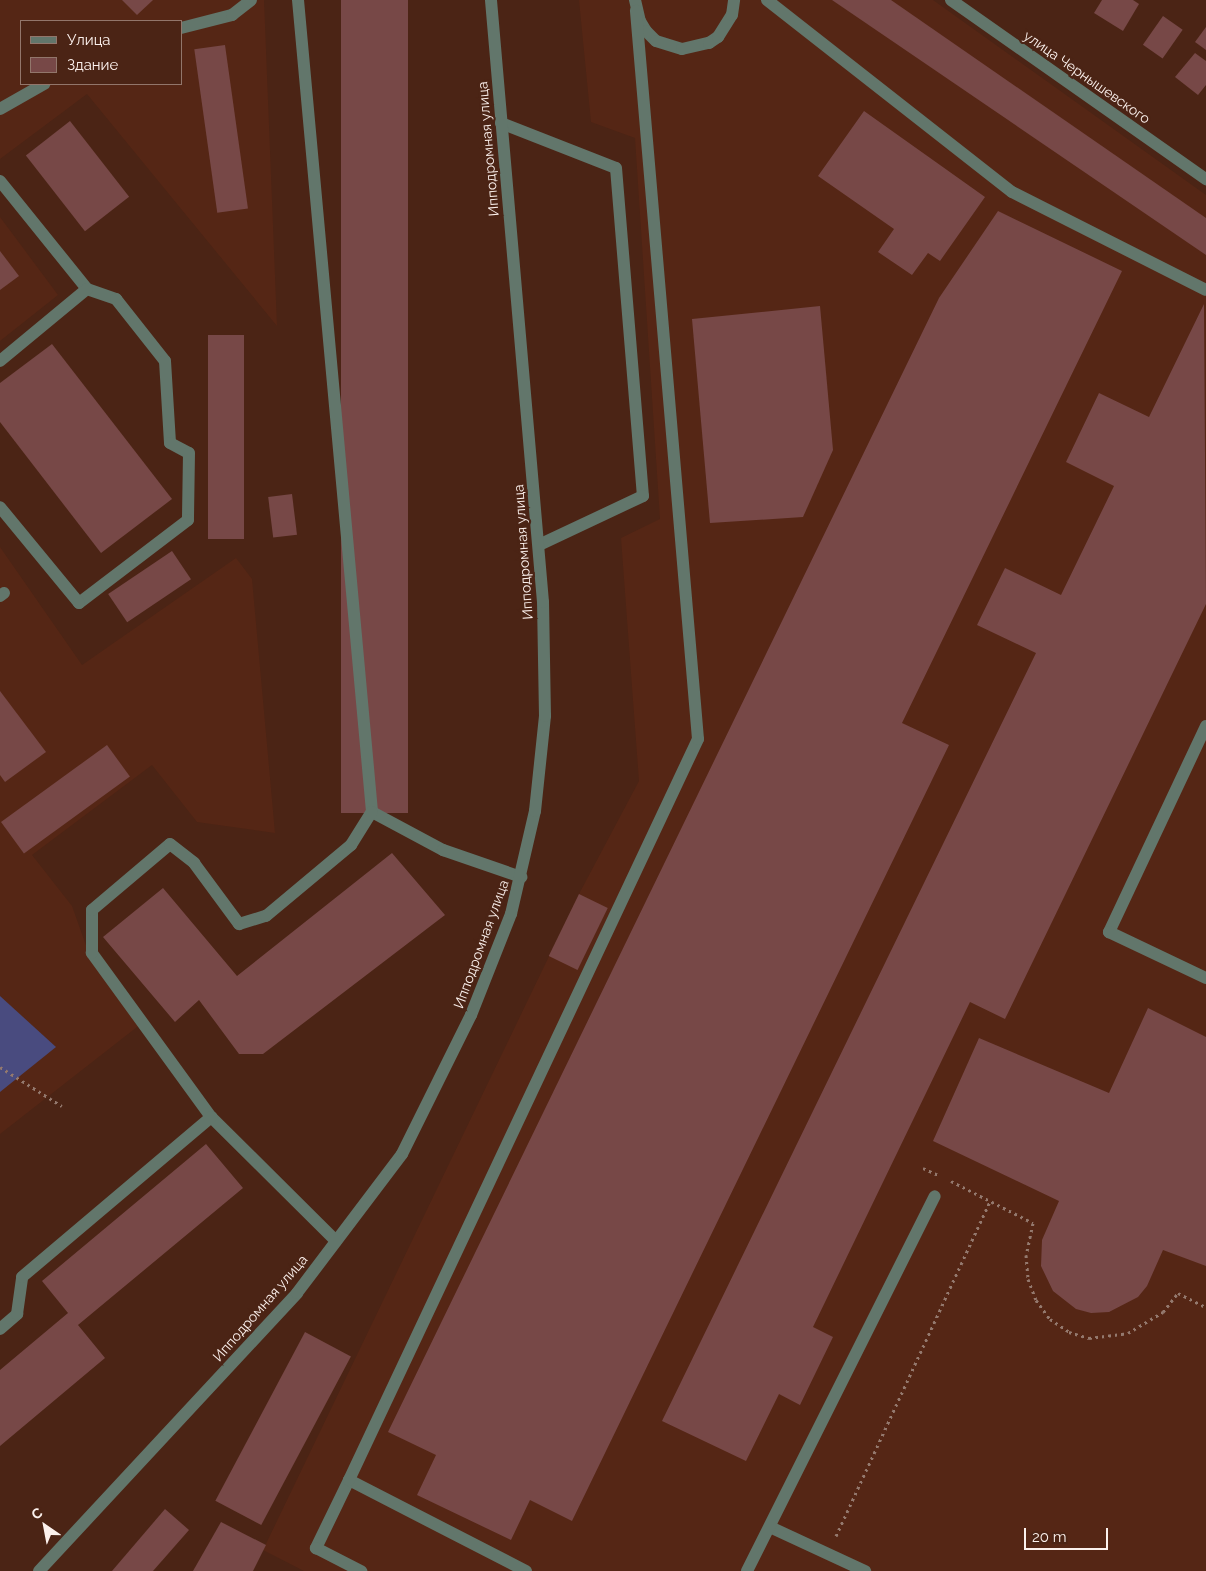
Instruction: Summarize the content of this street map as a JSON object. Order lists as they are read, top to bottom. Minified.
{"streets":{"street":["улица Чернышевского","Ипподромная улица"]},"legend":["Улица","Здание"],"scale_bar":"20 m","north":"top left"}
